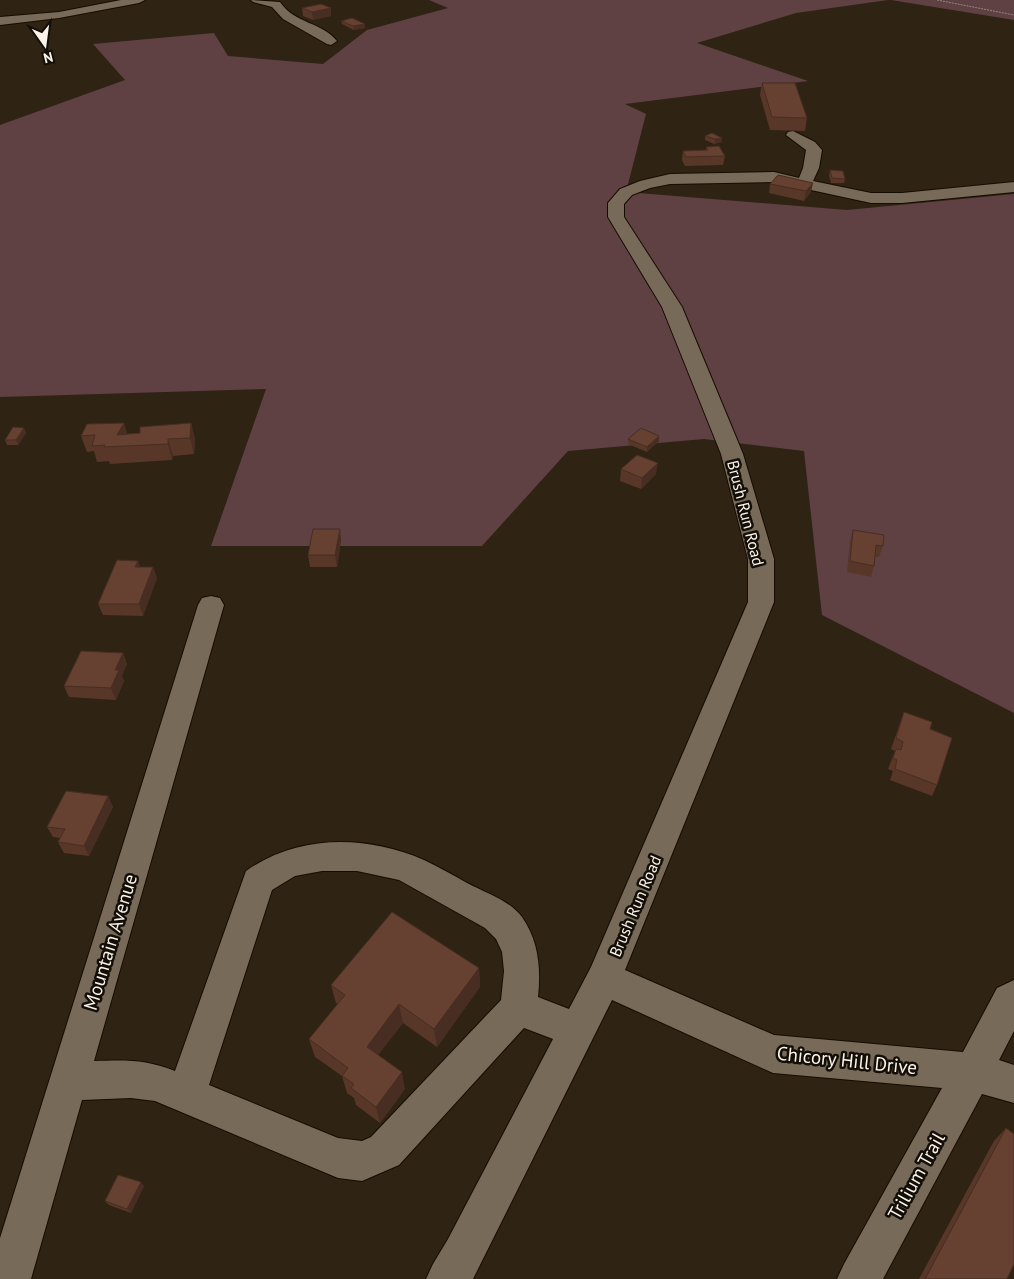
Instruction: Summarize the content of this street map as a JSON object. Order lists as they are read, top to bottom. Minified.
{"streets":{"street":["Brush Run Road","Mountain Avenue","Chicory Hill Drive","Trilium Trail"]},"crossings":[["Brush Run Road","Chicory Hill Drive"],["Chicory Hill Drive","Trilium Trail"]],"north":"bottom"}
